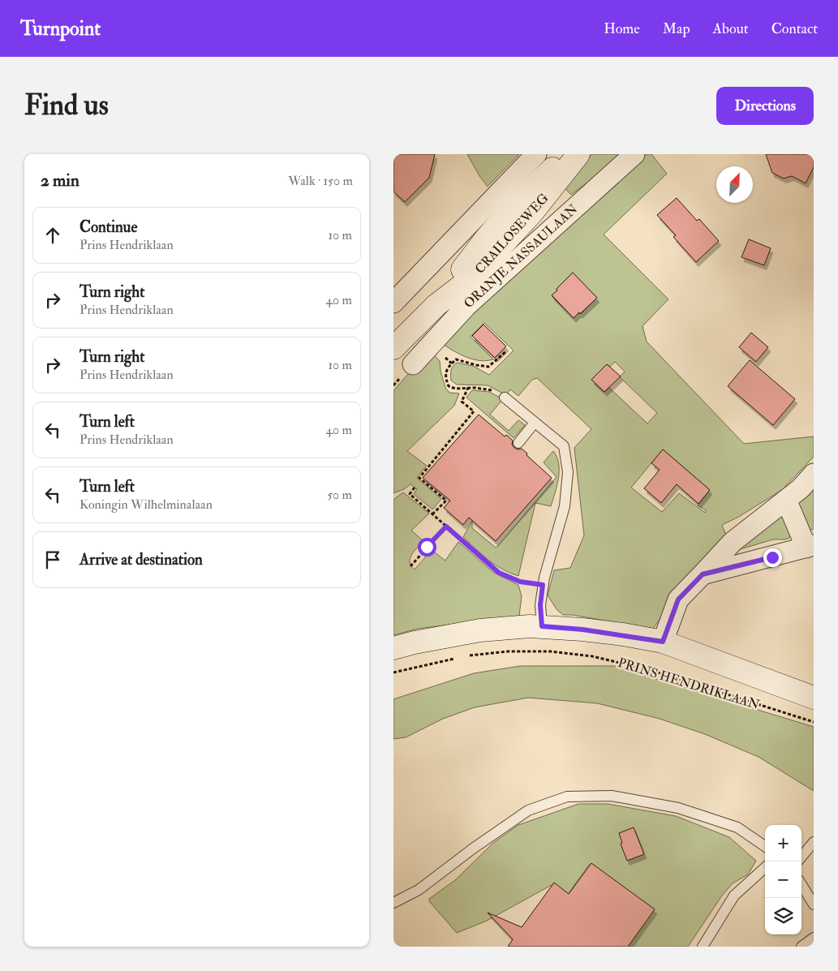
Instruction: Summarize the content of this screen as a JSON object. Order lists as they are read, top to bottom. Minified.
{"streets":{"main road":["CRAILOSEWEG","PRINS HENDRIKLAAN"],"street":["ORANJE NASSAULAAN"]},"north":"top right","page":{"header":"Turnpoint","nav":["Home","Map","About","Contact"],"buttons":"Directions","title":"Find us","heading":["2 min","Walk · 150 m"],"list":[["Continue","Prins Hendriklaan","10 m"],["Turn right","Prins Hendriklaan","40 m"],["Turn right","Prins Hendriklaan","10 m"],["Turn left","Prins Hendriklaan","40 m"],["Turn left","Koningin Wilhelminalaan","50 m"],"Arrive at destination"],"map_buttons":["+","−"]}}
